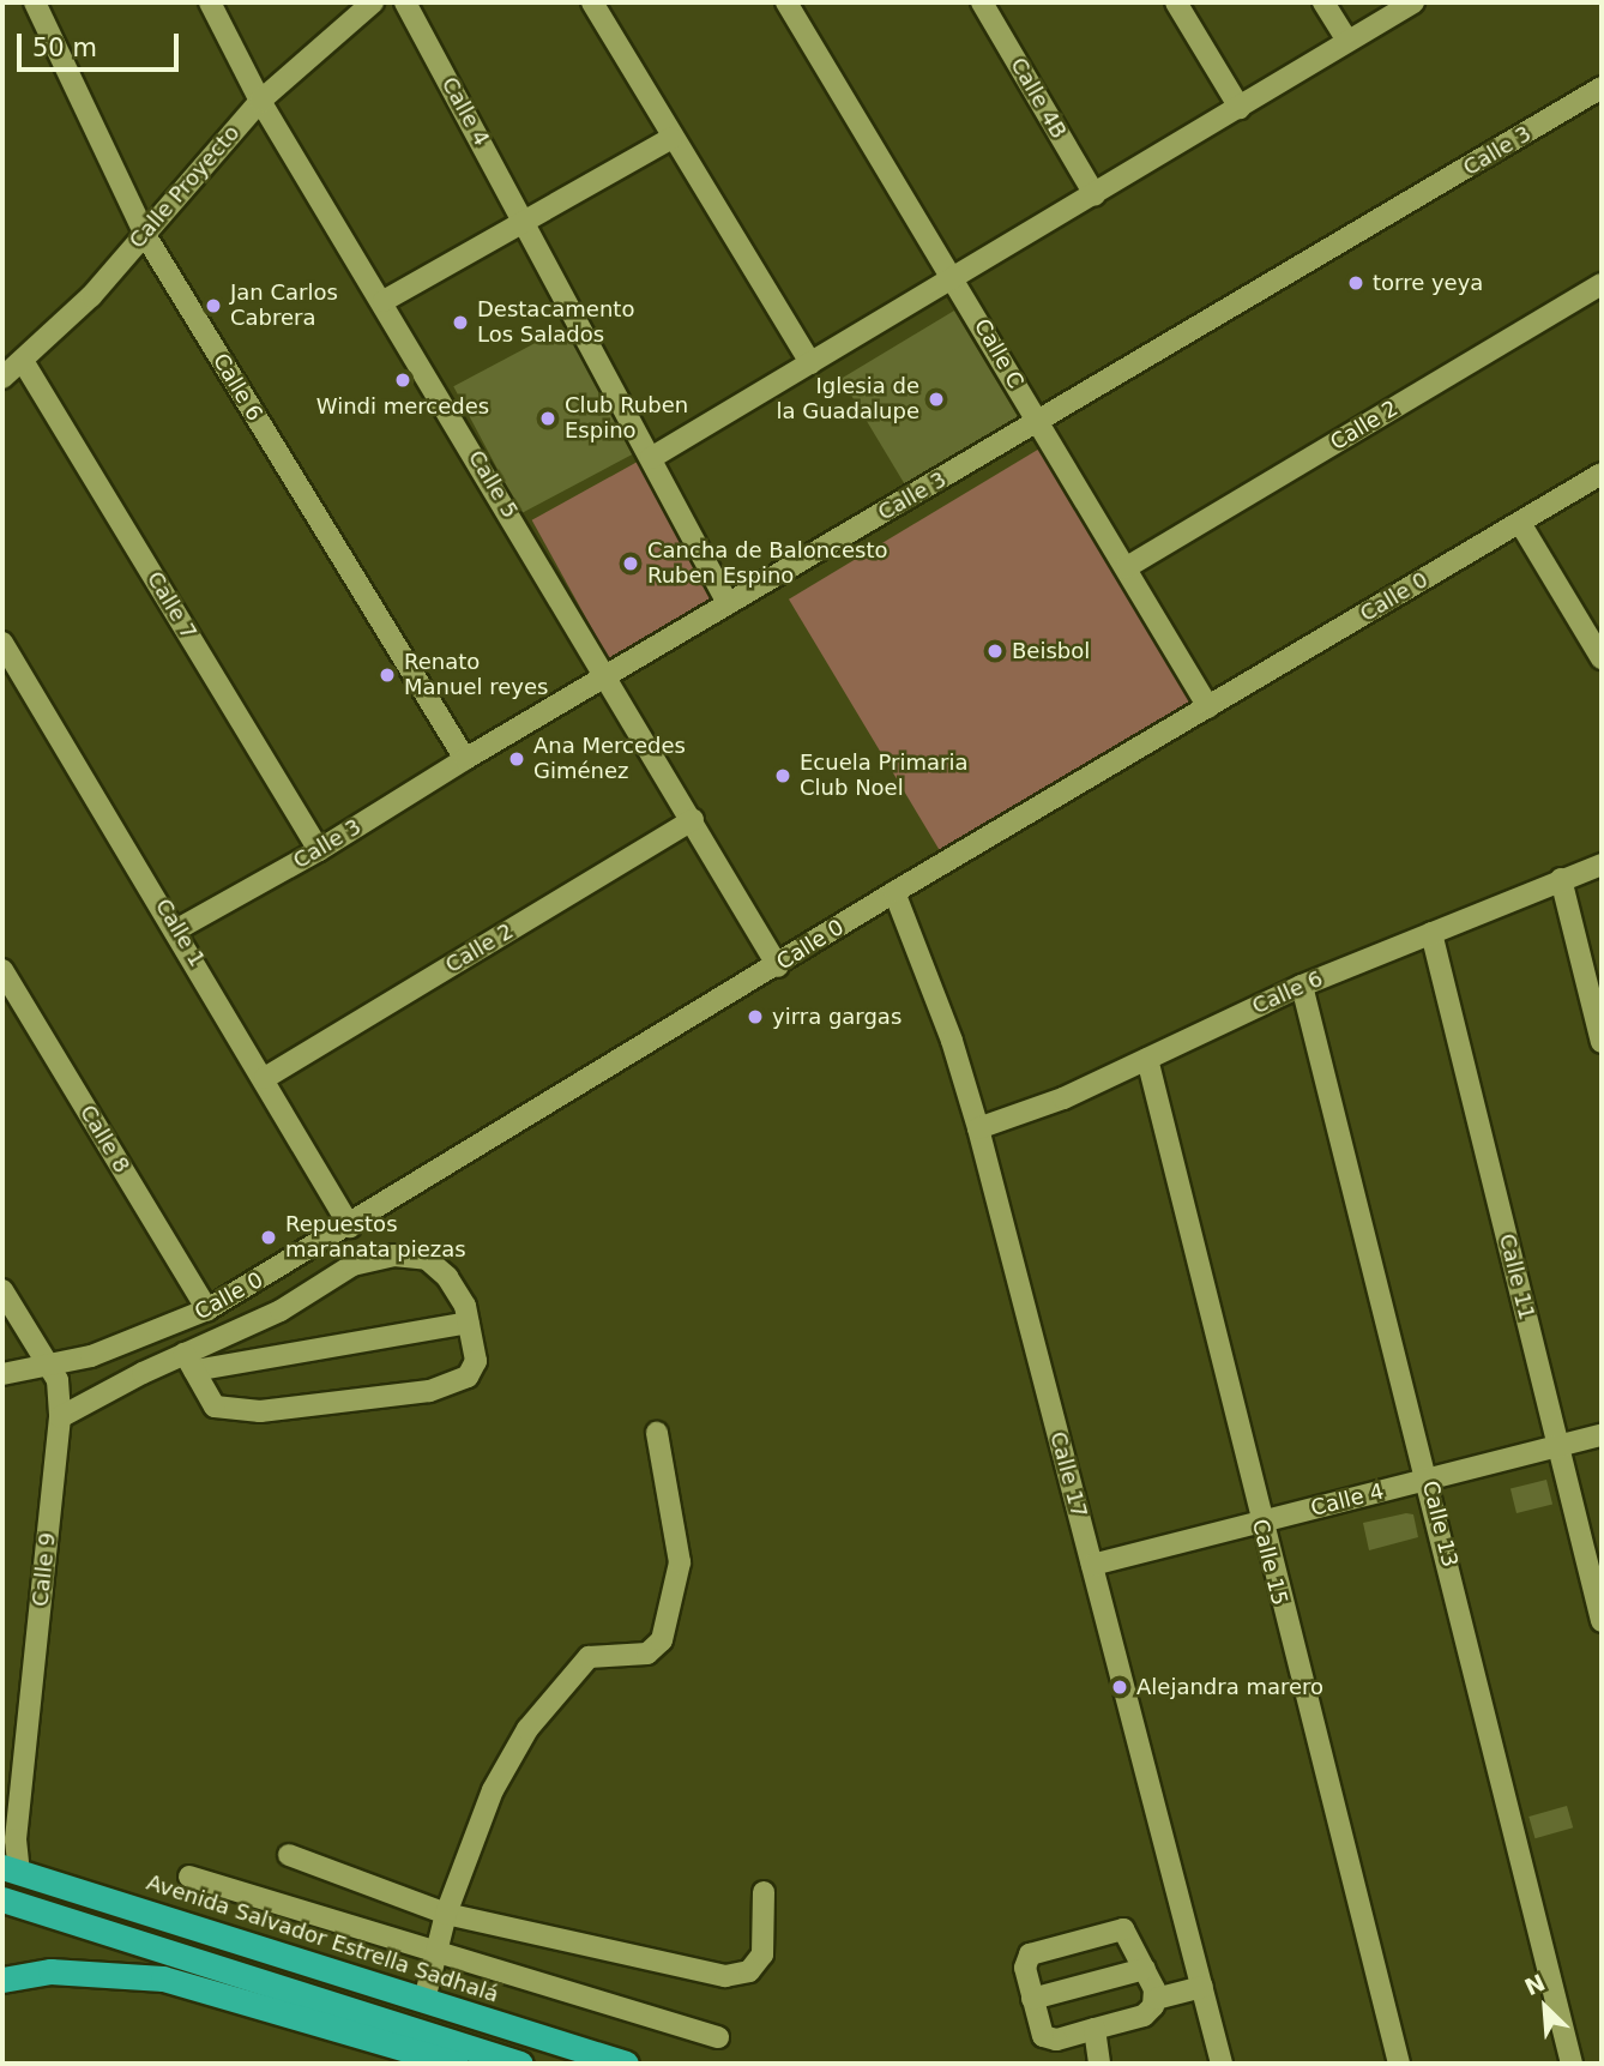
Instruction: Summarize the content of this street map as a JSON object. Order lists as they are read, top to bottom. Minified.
{"streets":{"highway":["Avenida Salvador Estrella Sadhalá"],"street":["Calle 4B","Calle 4","Calle 3","Calle Proyecto","Calle C","Calle 6","Calle 2","Calle 5","Calle 0","Calle 7","Calle 1","Calle 8","Calle 11","Calle 17","Calle 13","Calle 15","Calle 9"]},"crossings":[["Calle 4","Calle 3"],["Calle 4","Calle 11"],["Calle 4","Calle 17"],["Calle 4","Calle 13"],["Calle 4","Calle 15"],["Calle 3","Calle C"],["Calle 3","Calle 6"],["Calle 3","Calle 5"],["Calle 3","Calle 7"],["Calle 3","Calle 1"],["Calle Proyecto","Calle 6"],["Calle Proyecto","Calle 5"],["Calle Proyecto","Calle 7"],["Calle C","Calle 2"],["Calle C","Calle 0"],["Calle 6","Calle 11"],["Calle 6","Calle 17"],["Calle 6","Calle 13"],["Calle 6","Calle 15"],["Calle 2","Calle 5"],["Calle 2","Calle 1"],["Calle 5","Calle 0"],["Calle 0","Calle 1"],["Calle 0","Calle 8"],["Calle 0","Calle 17"],["Calle 0","Calle 9"],["Calle 9","Avenida Salvador Estrella Sadhalá"]],"places":["torre yeya","Jan Carlos Cabrera","Destacamento Los Salados","Windi mercedes","Iglesia de la Guadalupe","Club Ruben Espino","Cancha de Baloncesto Ruben Espino","Beisbol","Renato Manuel reyes","Ana Mercedes Giménez","Ecuela Primaria Club Noel","yirra gargas","Repuestos maranata piezas","Alejandra marero"],"scale_bar":"50 m","north":"top left"}
